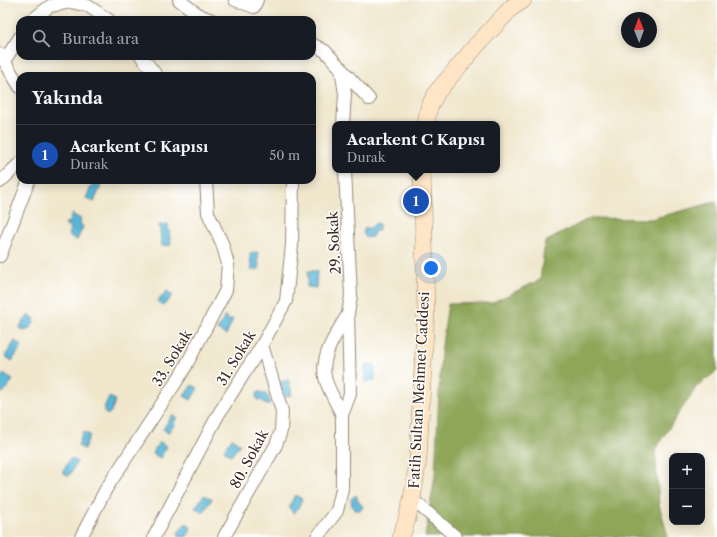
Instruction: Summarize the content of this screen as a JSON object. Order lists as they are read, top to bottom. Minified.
{"streets":{"main road":["Fatih Sultan Mehmet Caddesi"],"street":["29. Sokak","33. Sokak","31. Sokak","80. Sokak"]},"crossings":[["31. Sokak","80. Sokak"]],"north":"top","page":{"search":"Burada ara","heading":"Yakında","popup":["Acarkent C Kapısı","Durak"],"list":[{"mark":"1","name":"Acarkent C Kapısı","note":"Durak","value":"50 m"}],"pins":"1","map_buttons":["+","−"]}}
